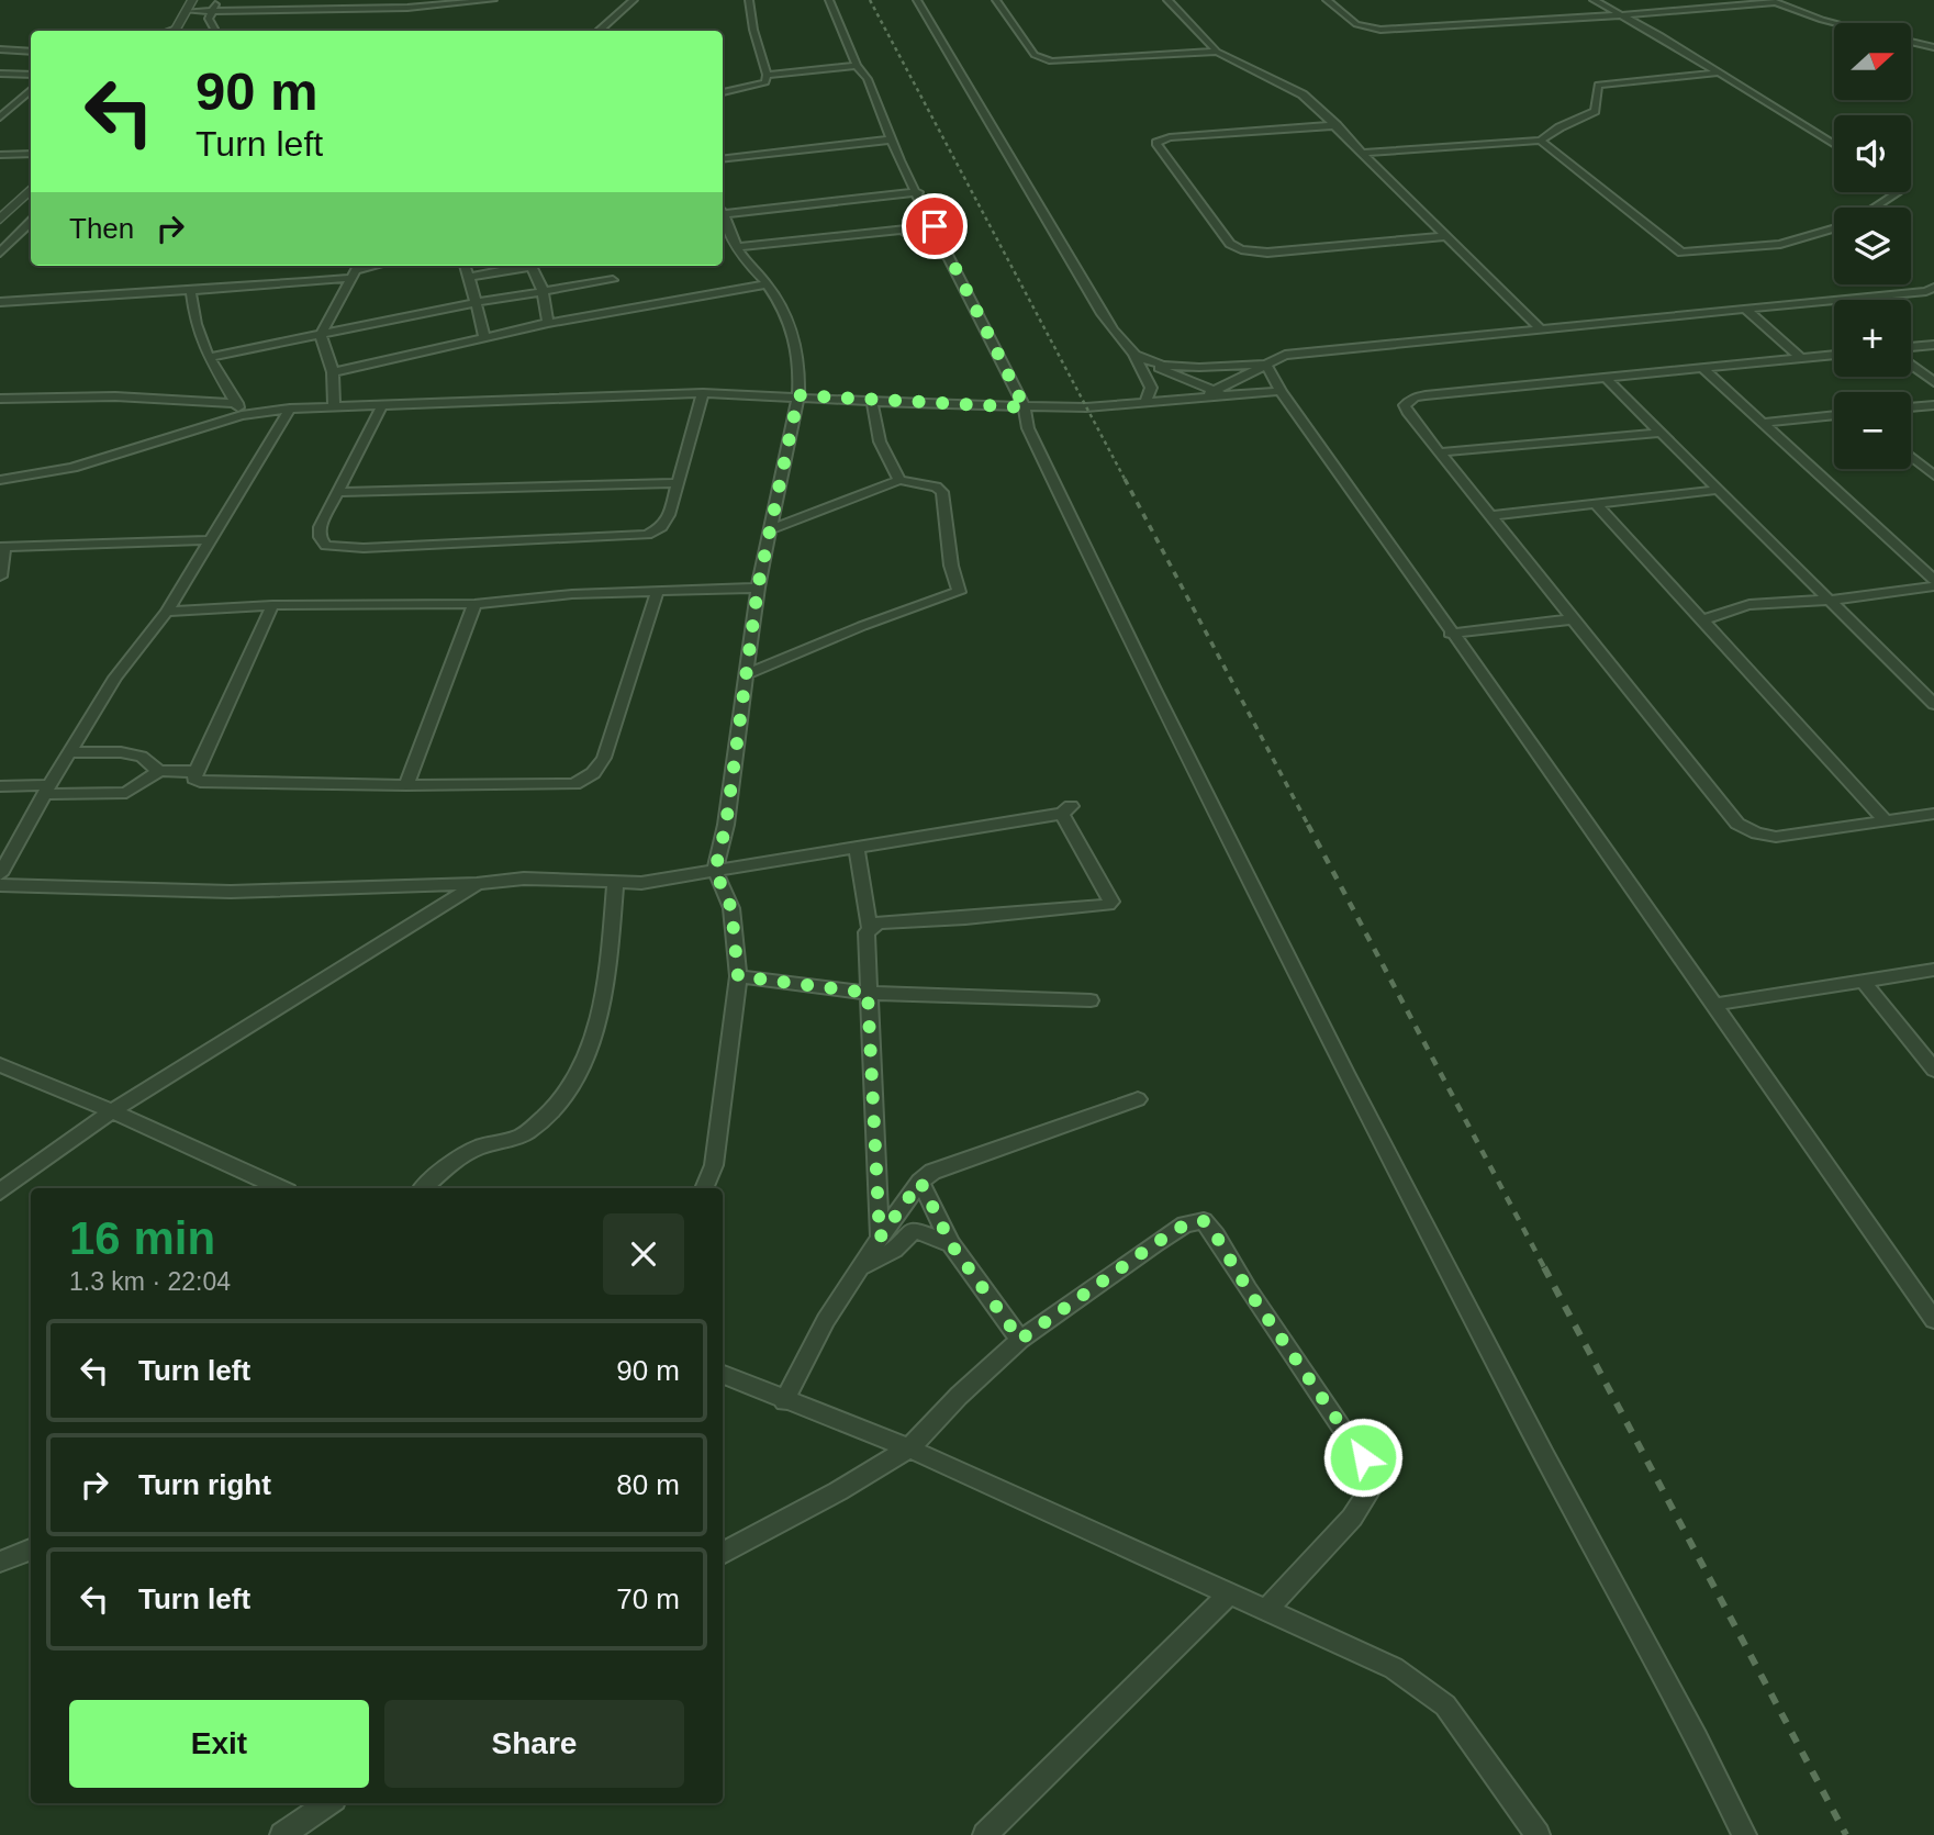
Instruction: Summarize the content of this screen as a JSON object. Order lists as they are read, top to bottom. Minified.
{"north":"right","page":{"map_buttons":["+","−"],"turn":["90 m","Turn left"],"then":"Then","heading":["16 min","1.3 km · 22:04"],"list":[{"name":"Turn left","value":"90 m"},{"name":"Turn right","value":"80 m"},{"name":"Turn left","value":"70 m"}],"buttons":["Exit","Share"]}}
